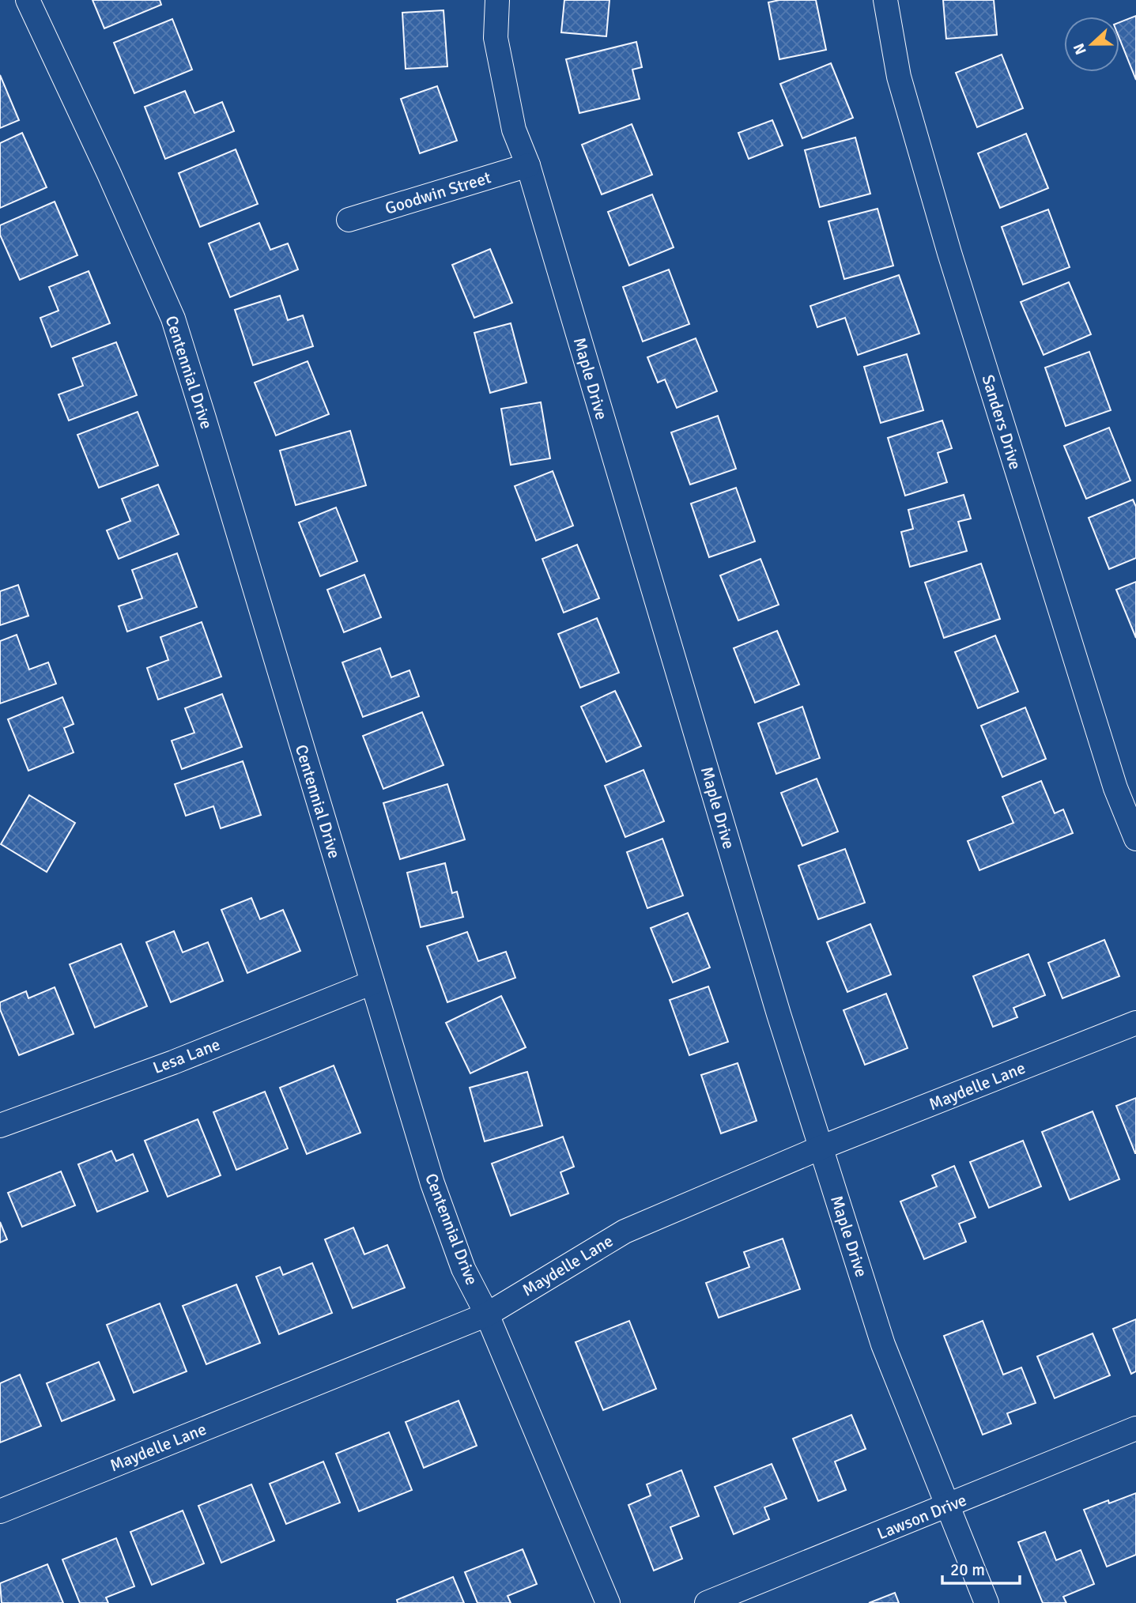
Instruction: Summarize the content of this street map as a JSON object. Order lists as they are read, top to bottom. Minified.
{"streets":{"street":["Goodwin Street","Centennial Drive","Maple Drive","Sanders Drive","Lesa Lane","Maydelle Lane","Lawson Drive"]},"crossings":[["Goodwin Street","Maple Drive"],["Centennial Drive","Lesa Lane"],["Centennial Drive","Maydelle Lane"],["Maple Drive","Maydelle Lane"],["Maple Drive","Lawson Drive"]],"scale_bar":"20 m","north":"left"}
